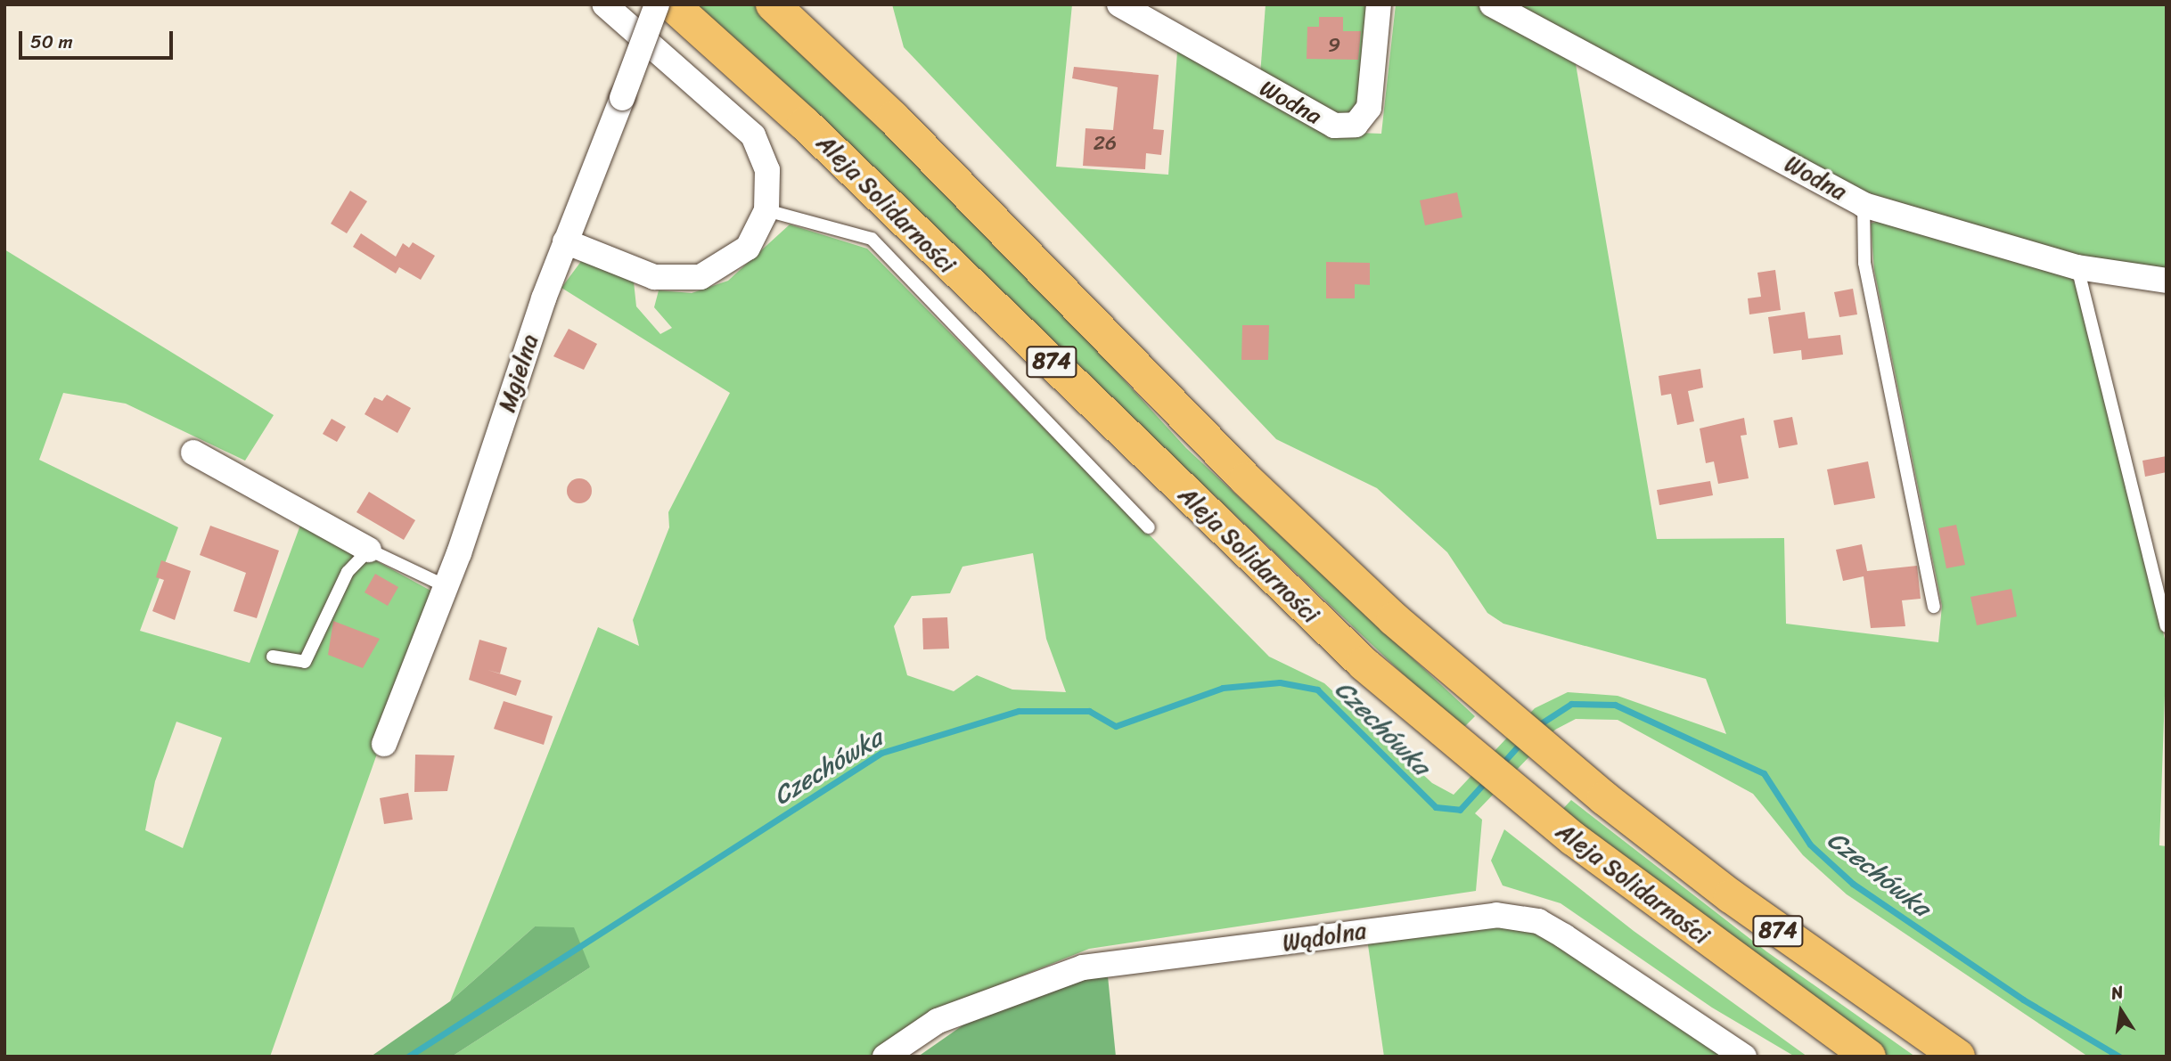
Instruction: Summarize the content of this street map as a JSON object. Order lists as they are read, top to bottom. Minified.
{"streets":{"main road":["Aleja Solidarności","874"],"street":["Wodna","Mgielna","Wądolna"]},"water":["Czechówka"],"house_numbers":["9","26"],"scale_bar":"50 m","north":"top"}
